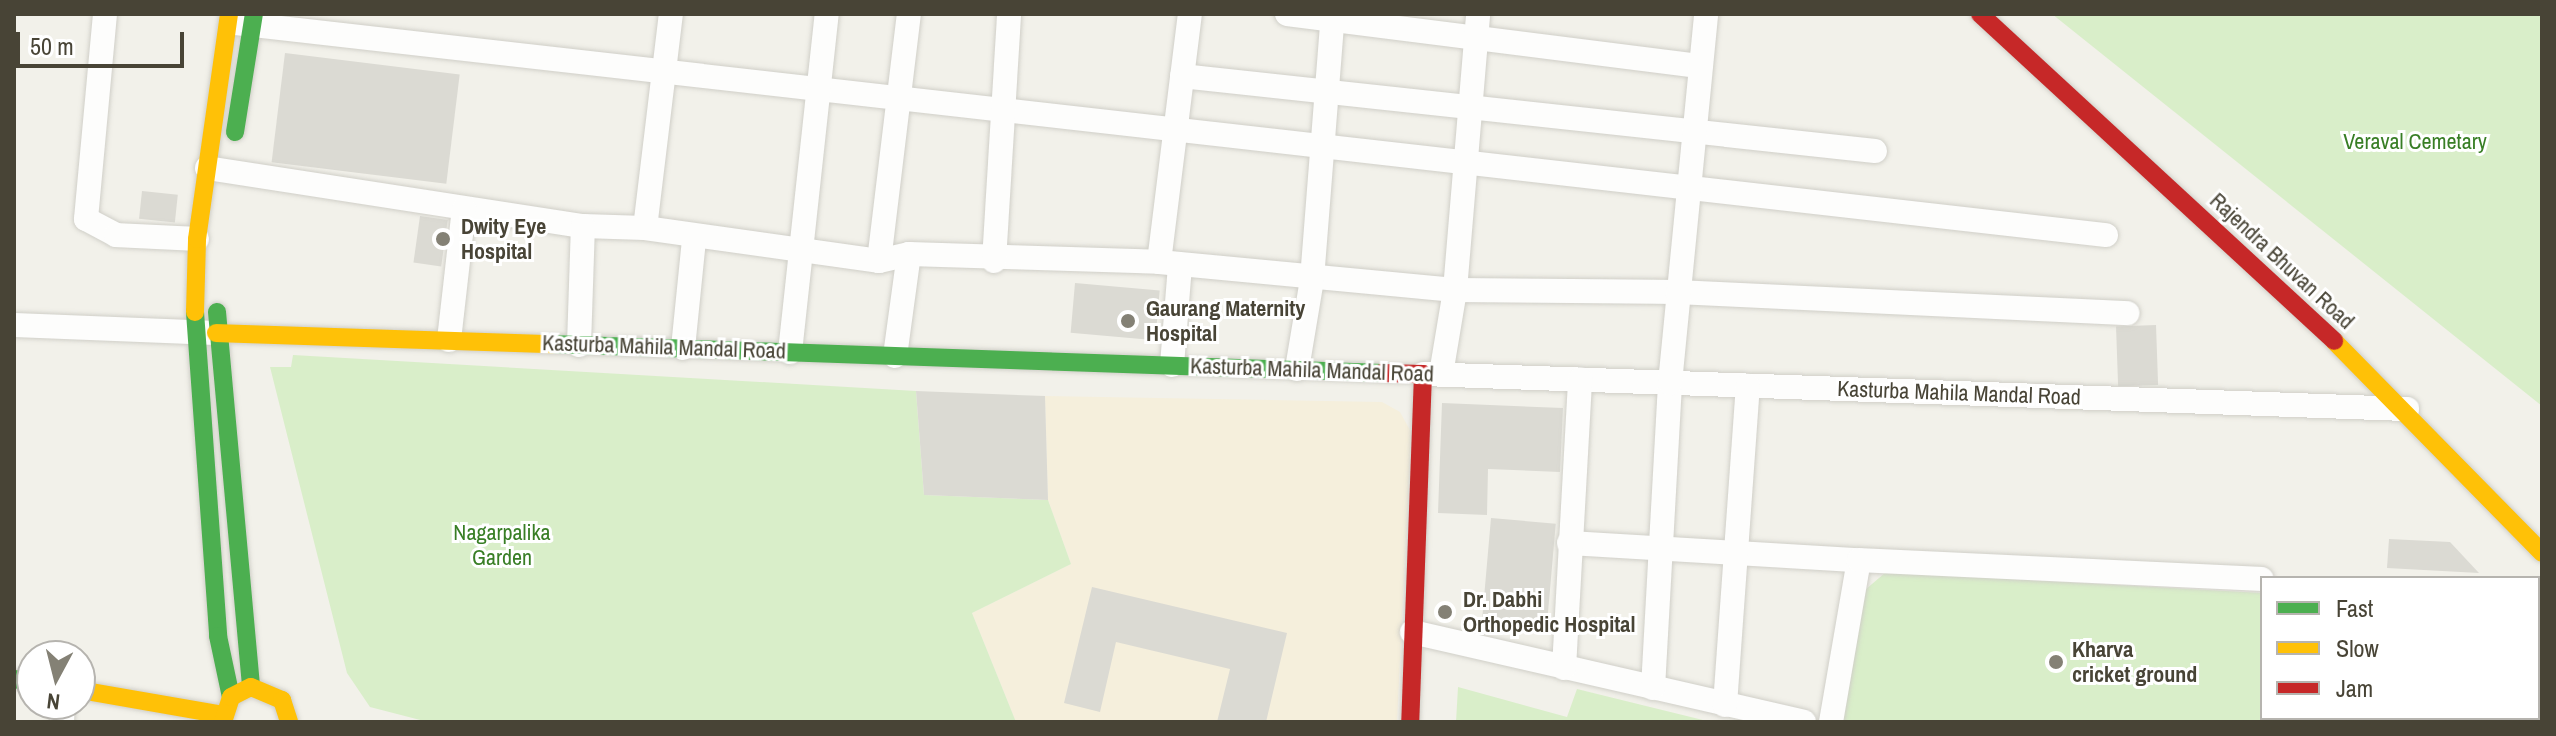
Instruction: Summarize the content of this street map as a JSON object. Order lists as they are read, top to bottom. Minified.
{"streets":{"street":["Rajendra Bhuvan Road","Kasturba Mahila Mandal Road"]},"crossings":[["Rajendra Bhuvan Road","Kasturba Mahila Mandal Road"]],"parks":["Veraval Cemetary","Nagarpalika Garden"],"places":["Dwity Eye Hospital","Gaurang Maternity Hospital","Dr. Dabhi Orthopedic Hospital","Kharva cricket ground"],"legend":["Fast","Slow","Jam"],"scale_bar":"50 m","north":"bottom"}
